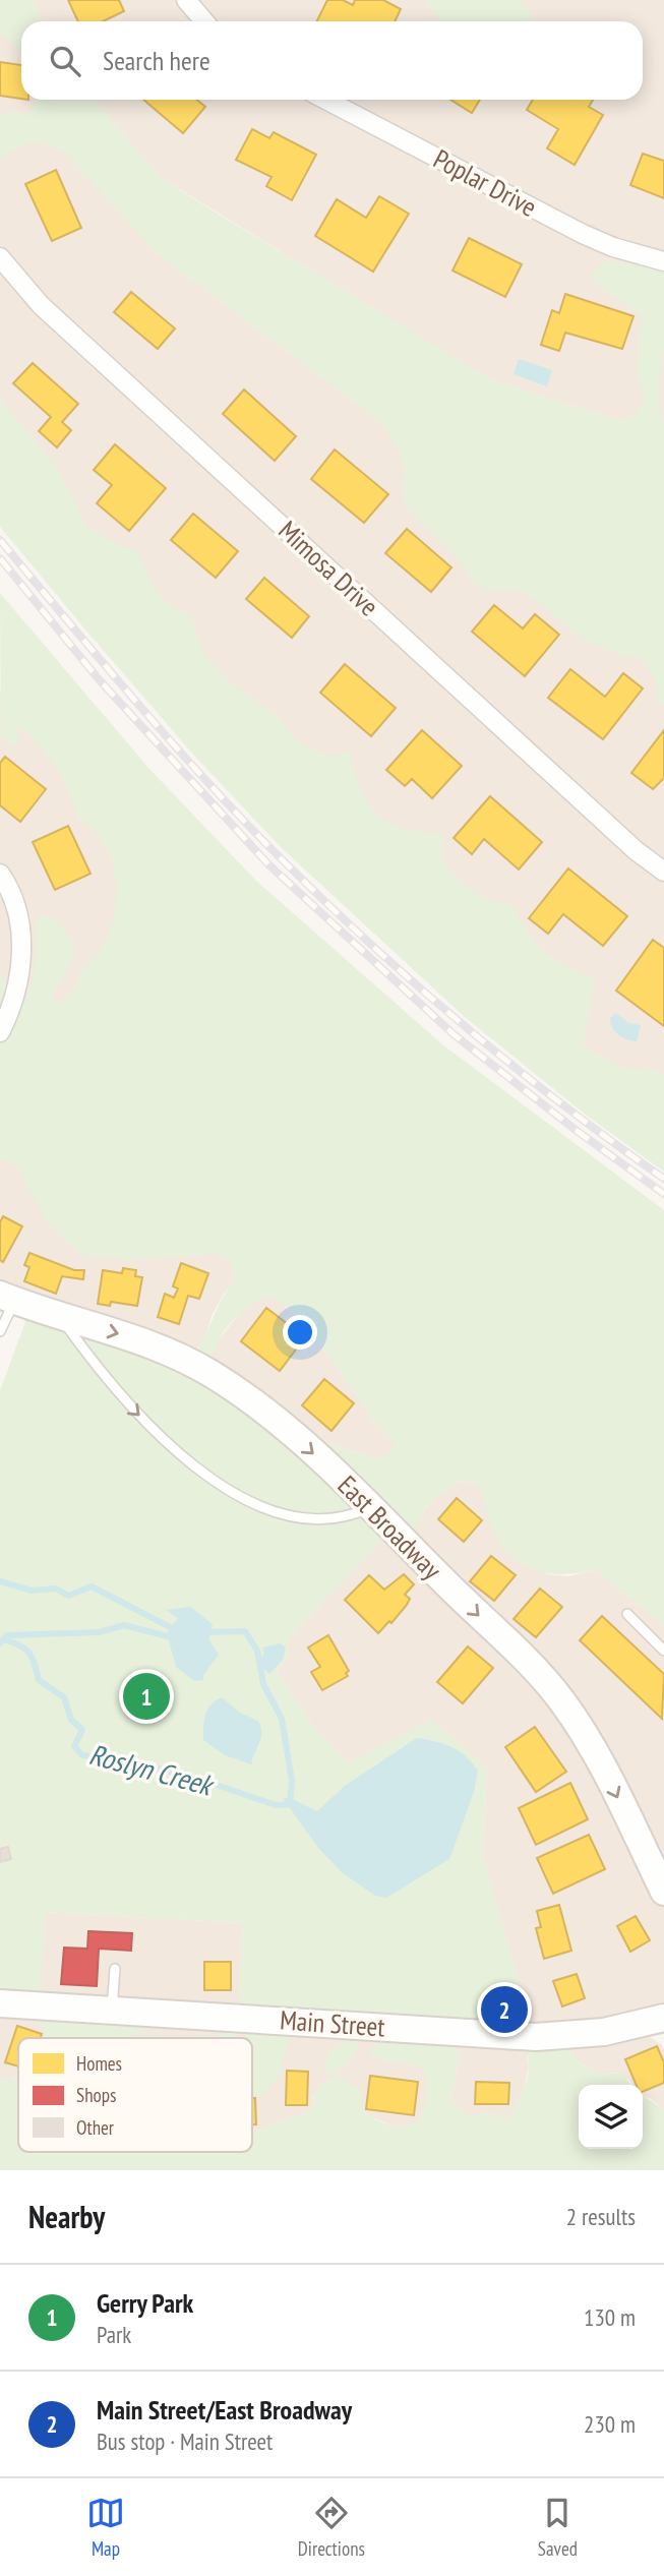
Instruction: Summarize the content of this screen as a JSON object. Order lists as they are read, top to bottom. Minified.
{"streets":{"main road":["East Broadway","Main Street"],"street":["Poplar Drive","Mimosa Drive"]},"one_way":["East Broadway"],"water":["Roslyn Creek"],"legend":["Homes","Shops","Other"],"page":{"search":"Search here","pins":["1","2"],"heading":["Nearby","2 results"],"list":[{"mark":"1","name":"Gerry Park","note":"Park","value":"130 m"},{"mark":"2","name":"Main Street/East Broadway","note":"Bus stop · Main Street","value":"230 m"}],"nav":["Map","Directions","Saved"]}}
